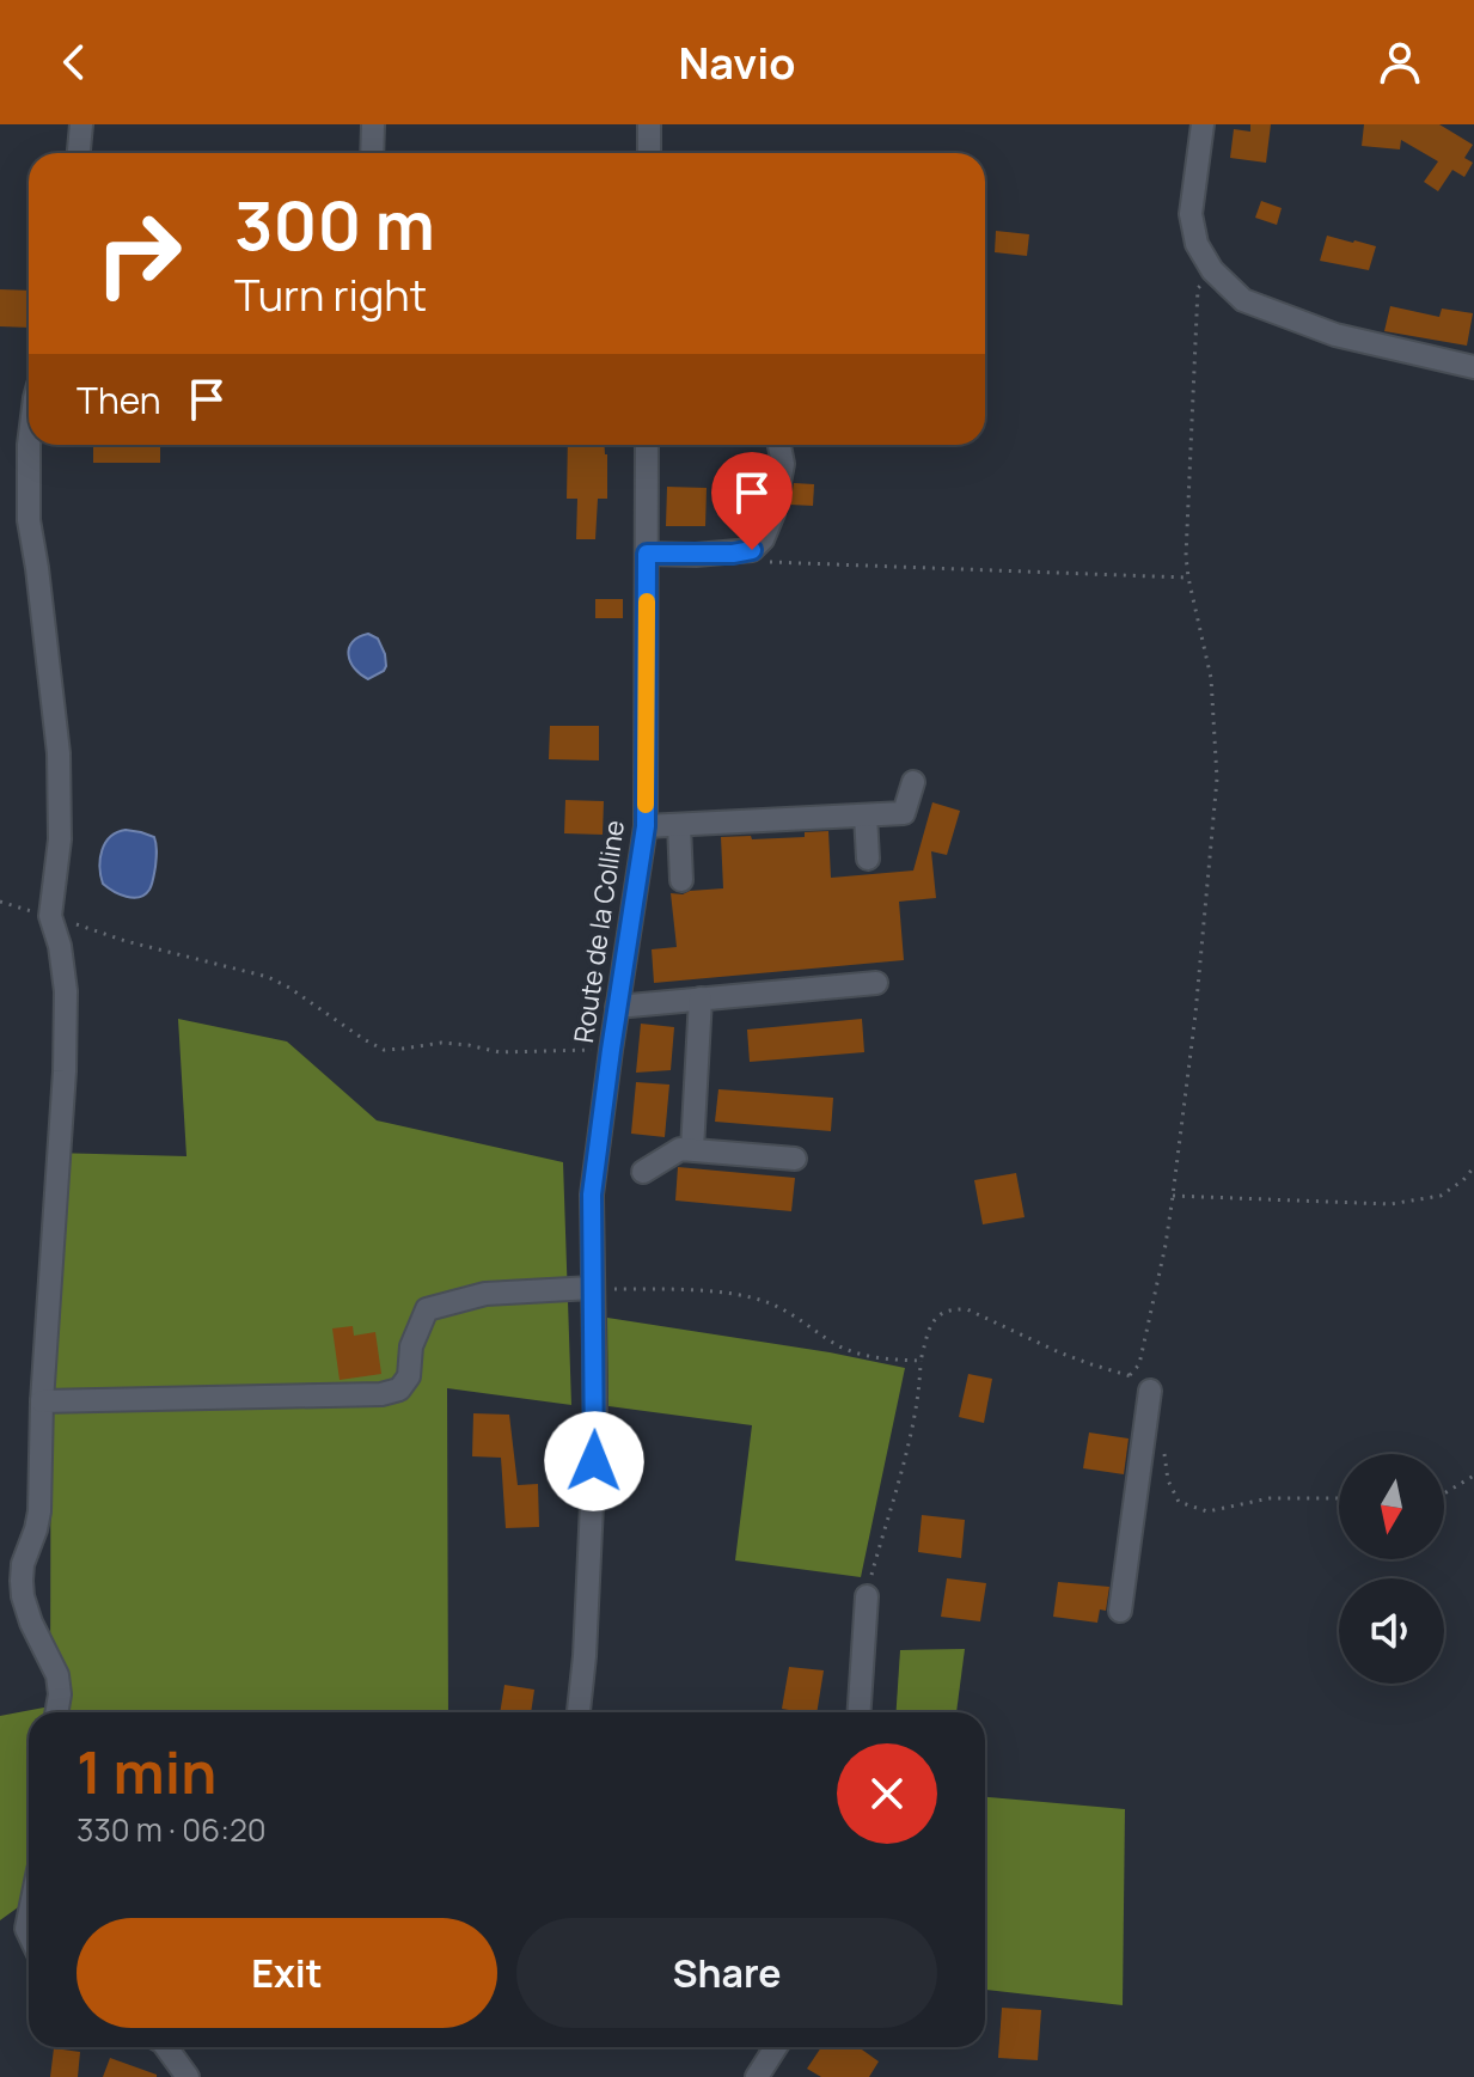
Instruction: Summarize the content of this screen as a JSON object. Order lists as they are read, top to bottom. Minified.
{"streets":{"street":["Route de la Colline"]},"north":"bottom","page":{"header":"Navio","turn":["300 m","Turn right"],"then":"Then","heading":["1 min","330 m · 06:20"],"buttons":["Exit","Share"]}}
